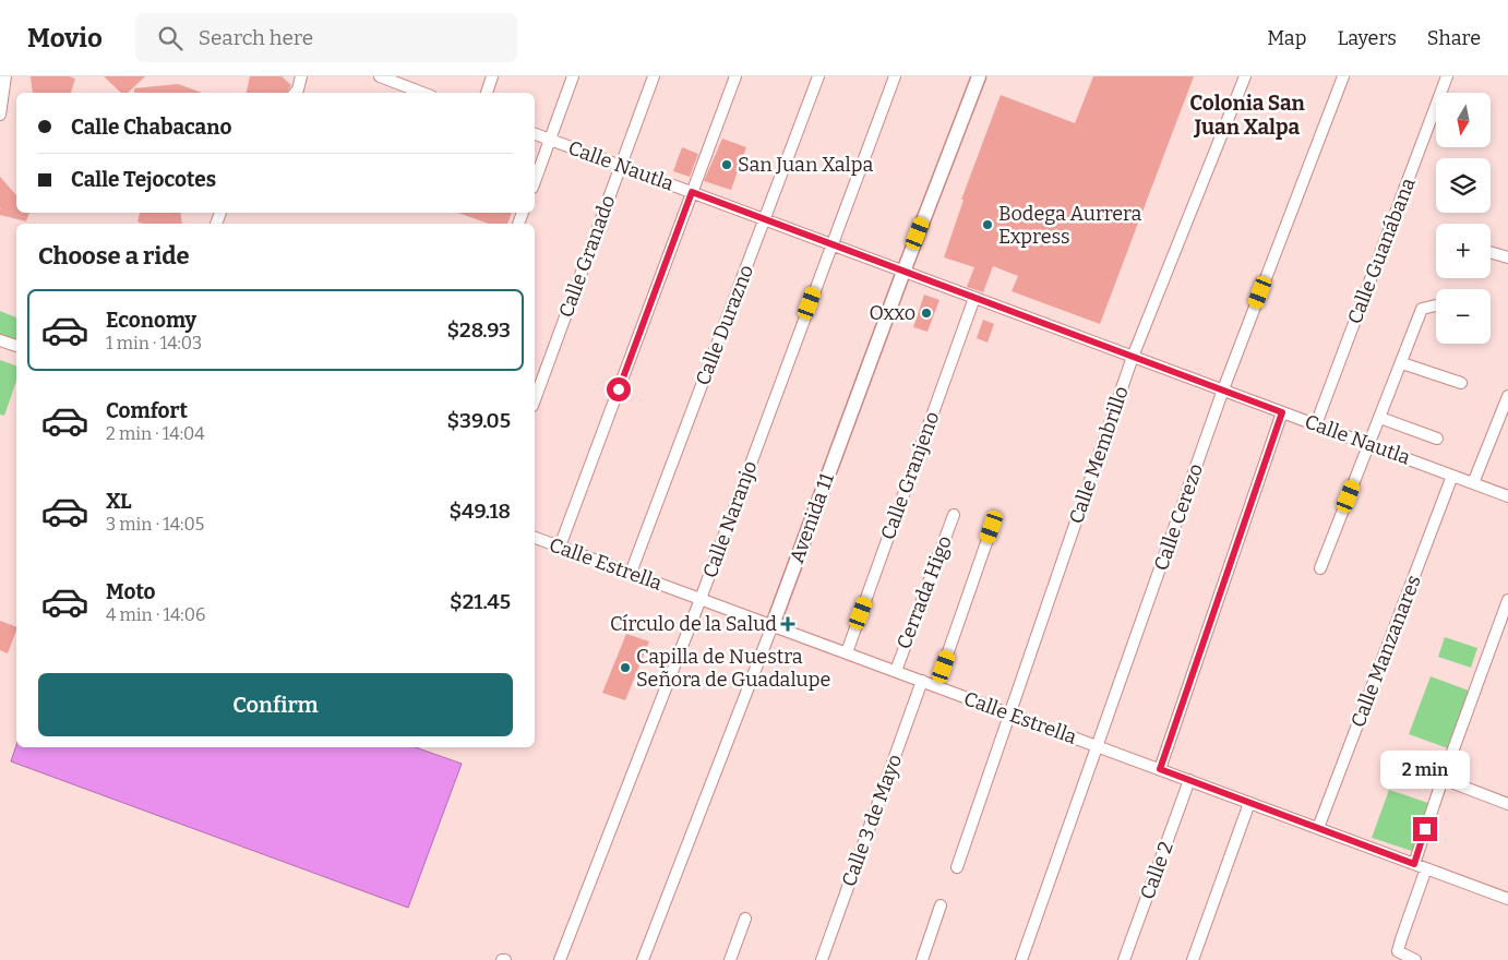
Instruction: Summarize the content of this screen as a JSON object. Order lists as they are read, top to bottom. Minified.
{"streets":{"street":["Calle Nautla","Calle Guanábana","Calle Granado","Calle Durazno","Calle Membrillo","Calle Granjeno","Calle Cerezo","Avenida 11","Calle Naranjo","Calle Estrella","Cerrada Higo","Calle Manzanares","Calle 3 de Mayo","Calle 2"]},"crossings":[["Calle Nautla","Calle Guanábana"],["Calle Nautla","Calle Granado"],["Calle Nautla","Calle Durazno"],["Calle Nautla","Calle Membrillo"],["Calle Nautla","Calle Granjeno"],["Calle Nautla","Calle Cerezo"],["Calle Nautla","Avenida 11"],["Calle Nautla","Calle Naranjo"],["Calle Nautla","Calle Manzanares"],["Calle Durazno","Calle Estrella"],["Calle Membrillo","Calle Estrella"],["Calle Granjeno","Calle Estrella"],["Calle Cerezo","Calle Estrella"],["Avenida 11","Calle Estrella"],["Calle Naranjo","Calle Estrella"],["Calle Estrella","Cerrada Higo"],["Calle Estrella","Calle Manzanares"],["Calle Estrella","Calle 3 de Mayo"],["Calle Estrella","Calle 2"]],"districts":["Colonia San Juan Xalpa"],"places":{"other":["San Juan Xalpa","Bodega Aurrera Express","Oxxo","Capilla de Nuestra Señora de Guadalupe"],"health":["Círculo de la Salud"]},"north":"bottom","page":{"header":"Movio","search":"Search here","nav":["Map","Layers","Share"],"map_buttons":["+","−"],"banner":["Calle Chabacano","Calle Tejocotes"],"heading":"Choose a ride","list":[{"name":"Economy","note":"1 min · 14:03","value":"$28.93"},{"name":"Comfort","note":"2 min · 14:04","value":"$39.05"},{"name":"XL","note":"3 min · 14:05","value":"$49.18"},{"name":"Moto","note":"4 min · 14:06","value":"$21.45"}],"buttons":"Confirm","bubble":"2 min"}}
